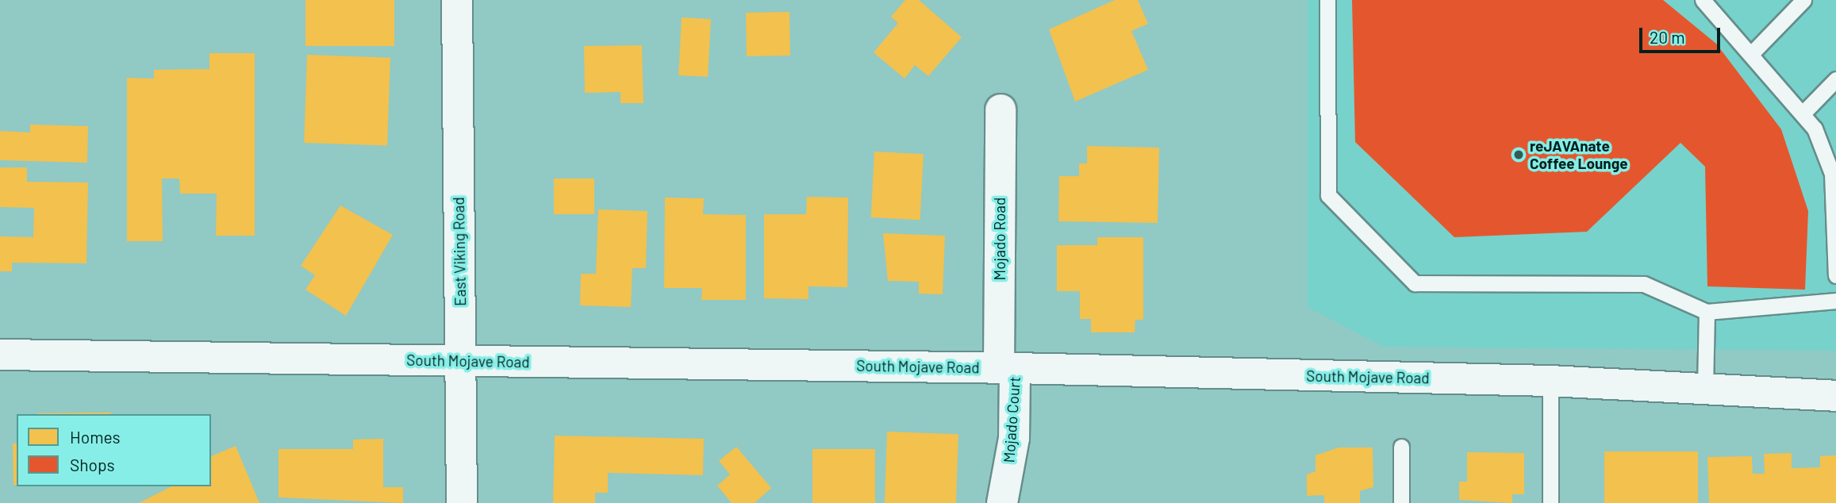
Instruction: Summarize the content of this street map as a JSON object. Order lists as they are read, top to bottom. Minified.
{"streets":{"street":["Mojado Road","East Viking Road","South Mojave Road","Mojado Court"]},"crossings":[["Mojado Road","South Mojave Road"],["Mojado Road","Mojado Court"],["East Viking Road","South Mojave Road"],["South Mojave Road","Mojado Court"]],"places":["reJAVAnate Coffee Lounge"],"legend":["Homes","Shops"],"scale_bar":"20 m"}
